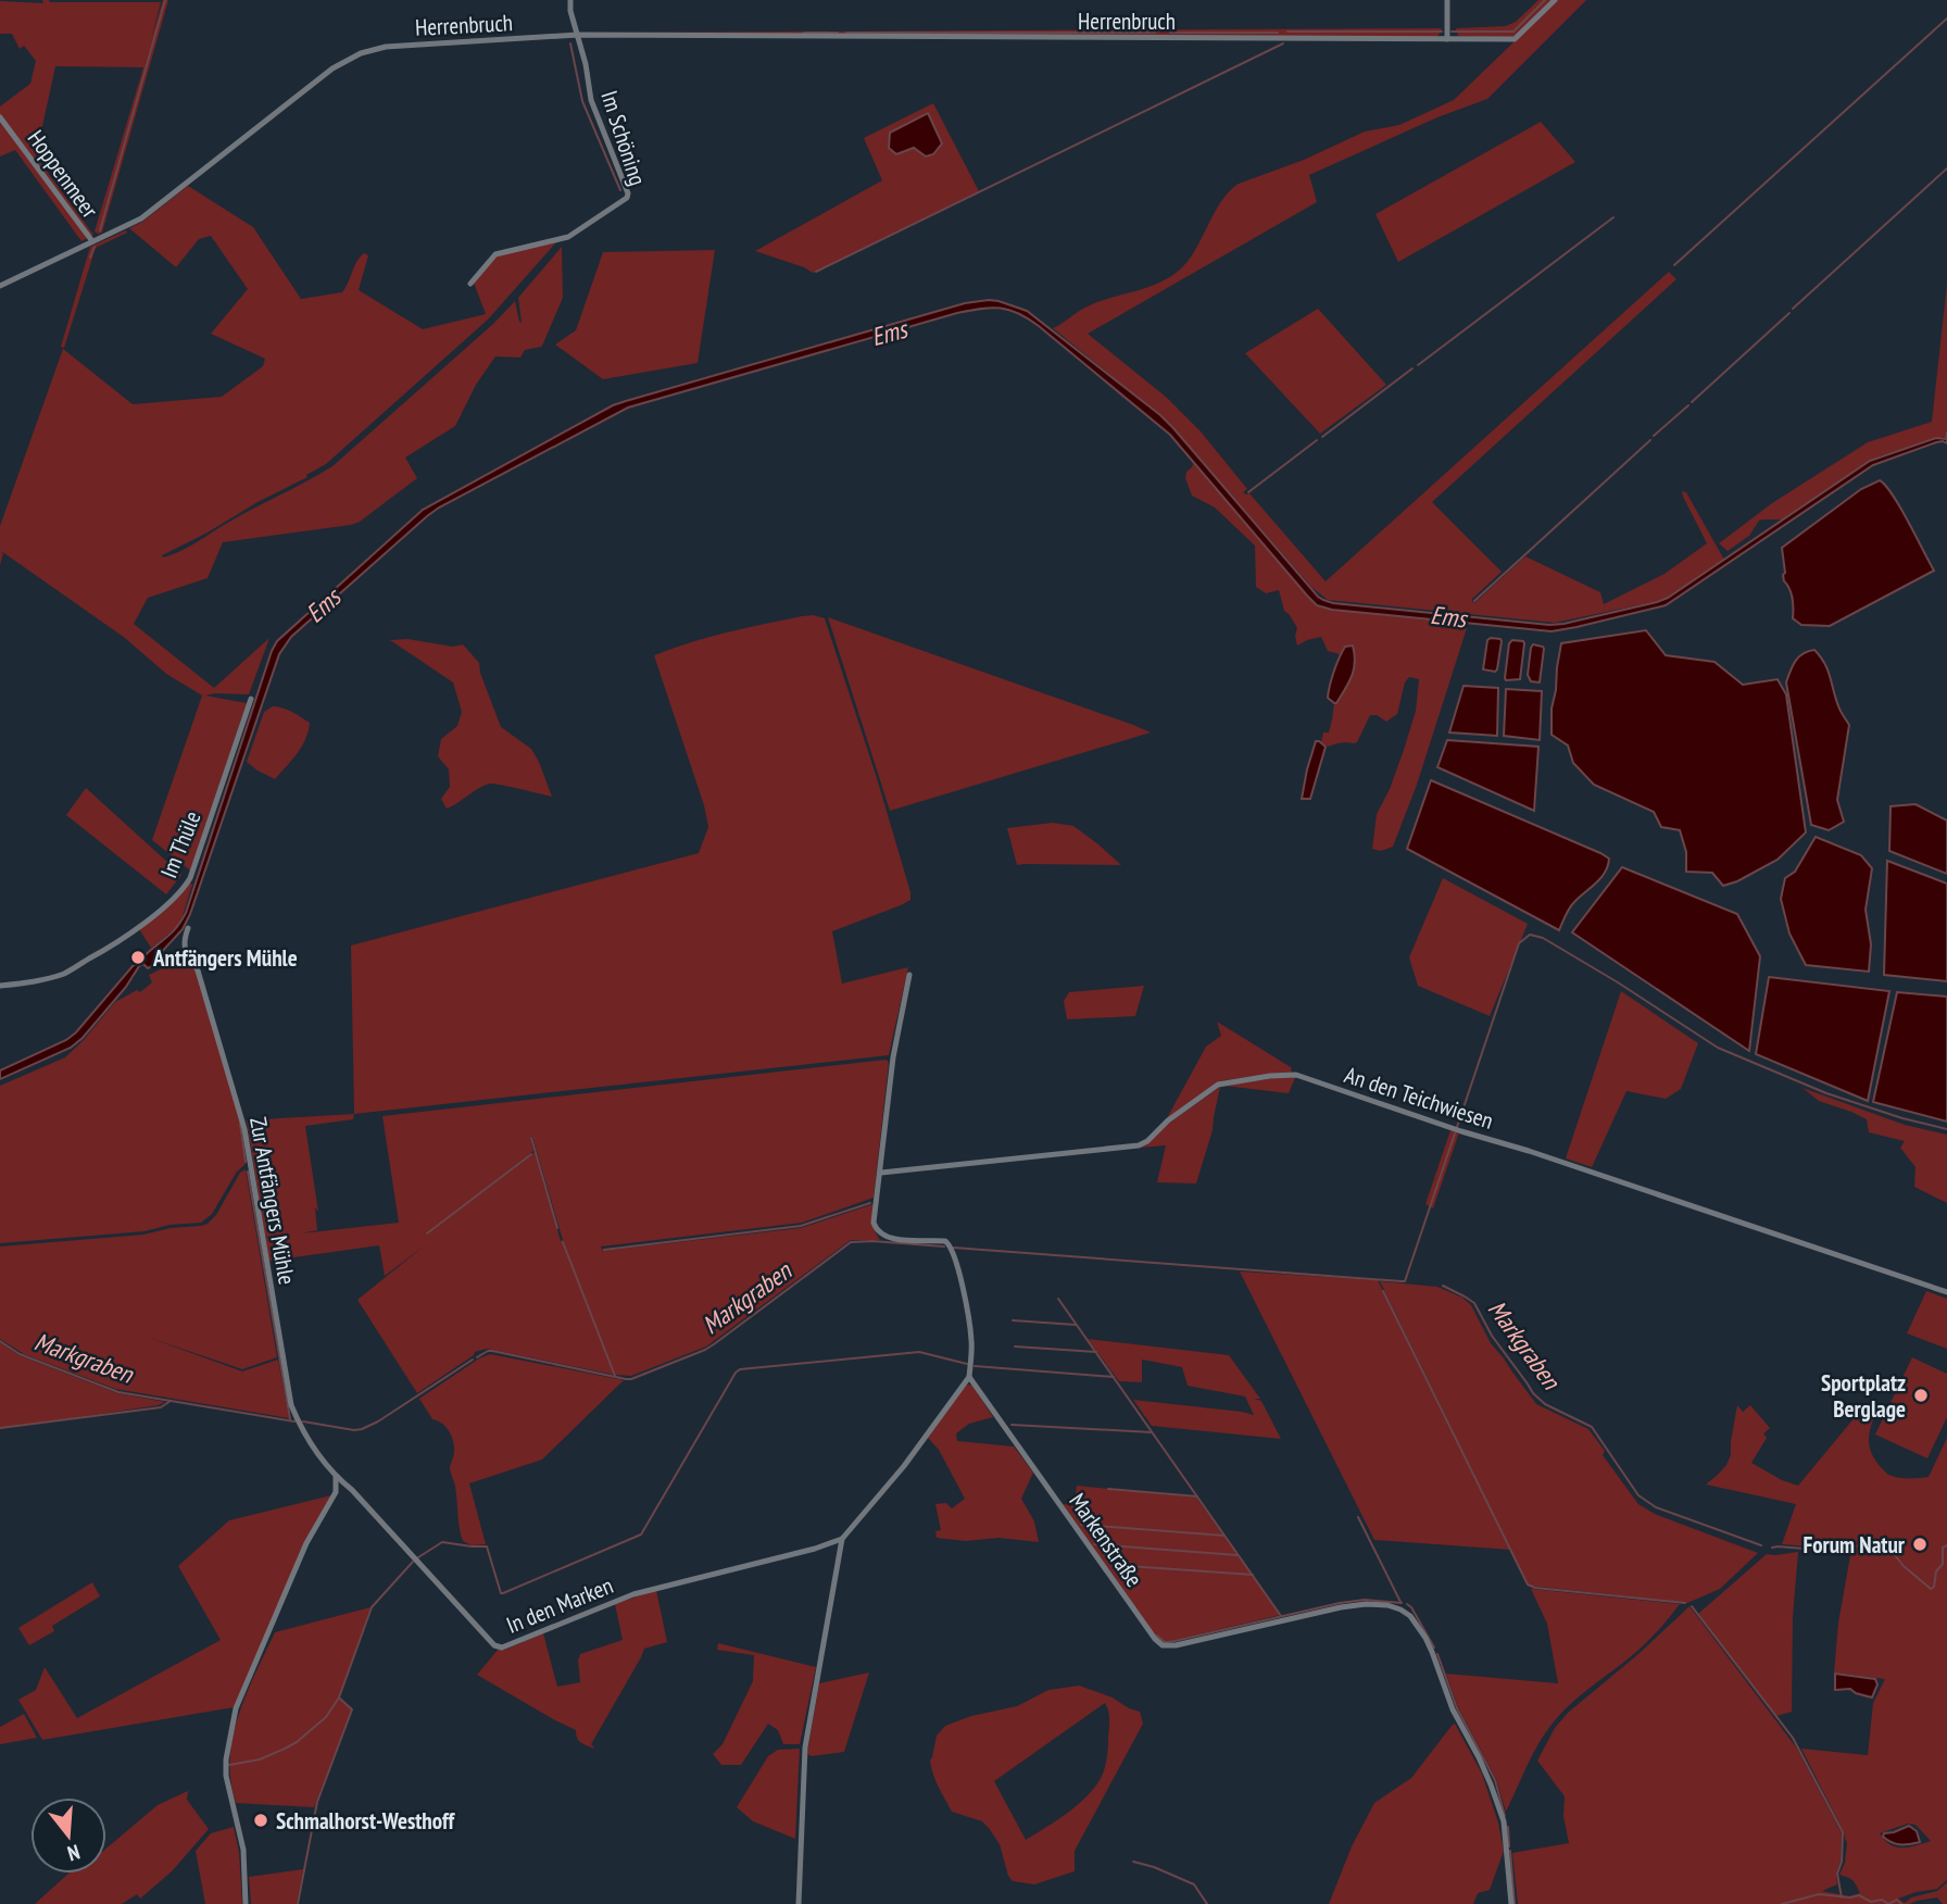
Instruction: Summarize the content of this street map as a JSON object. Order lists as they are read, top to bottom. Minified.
{"streets":{"street":["Herrenbruch","Im Schöning","Hoppenmeer","Im Thüle","An den Teichwiesen","Zur Antfängers Mühle","Markenstraße","In den Marken"]},"crossings":[["Herrenbruch","Im Schöning"],["Herrenbruch","Hoppenmeer"],["Zur Antfängers Mühle","In den Marken"]],"water":["Ems","Markgraben"],"places":["Antfängers Mühle","Sportplatz Berglage","Forum Natur","Schmalhorst-Westhoff"],"north":"bottom"}
